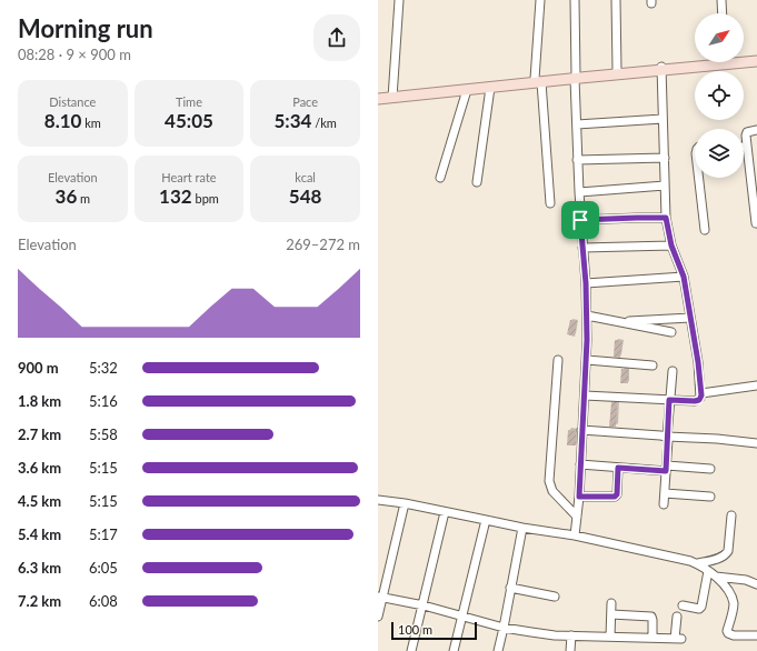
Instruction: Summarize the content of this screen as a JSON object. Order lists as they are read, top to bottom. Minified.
{"scale_bar":"100 m","north":"top right","page":{"heading":["Morning run","08:28 · 9 × 900 m"],"stats":[["Distance","8.10 km"],["Time","45:05"],["Pace","5:34 /km"],["Elevation","36 m"],["Heart rate","132 bpm"],["kcal","548"]],"chart":["Elevation","269–272 m"],"list":[{"name":"900 m","note":"5:32"},{"name":"1.8 km","note":"5:16"},{"name":"2.7 km","note":"5:58"},{"name":"3.6 km","note":"5:15"},{"name":"4.5 km","note":"5:15"},{"name":"5.4 km","note":"5:17"},{"name":"6.3 km","note":"6:05"},{"name":"7.2 km","note":"6:08"}],"scale":"100 m"}}
